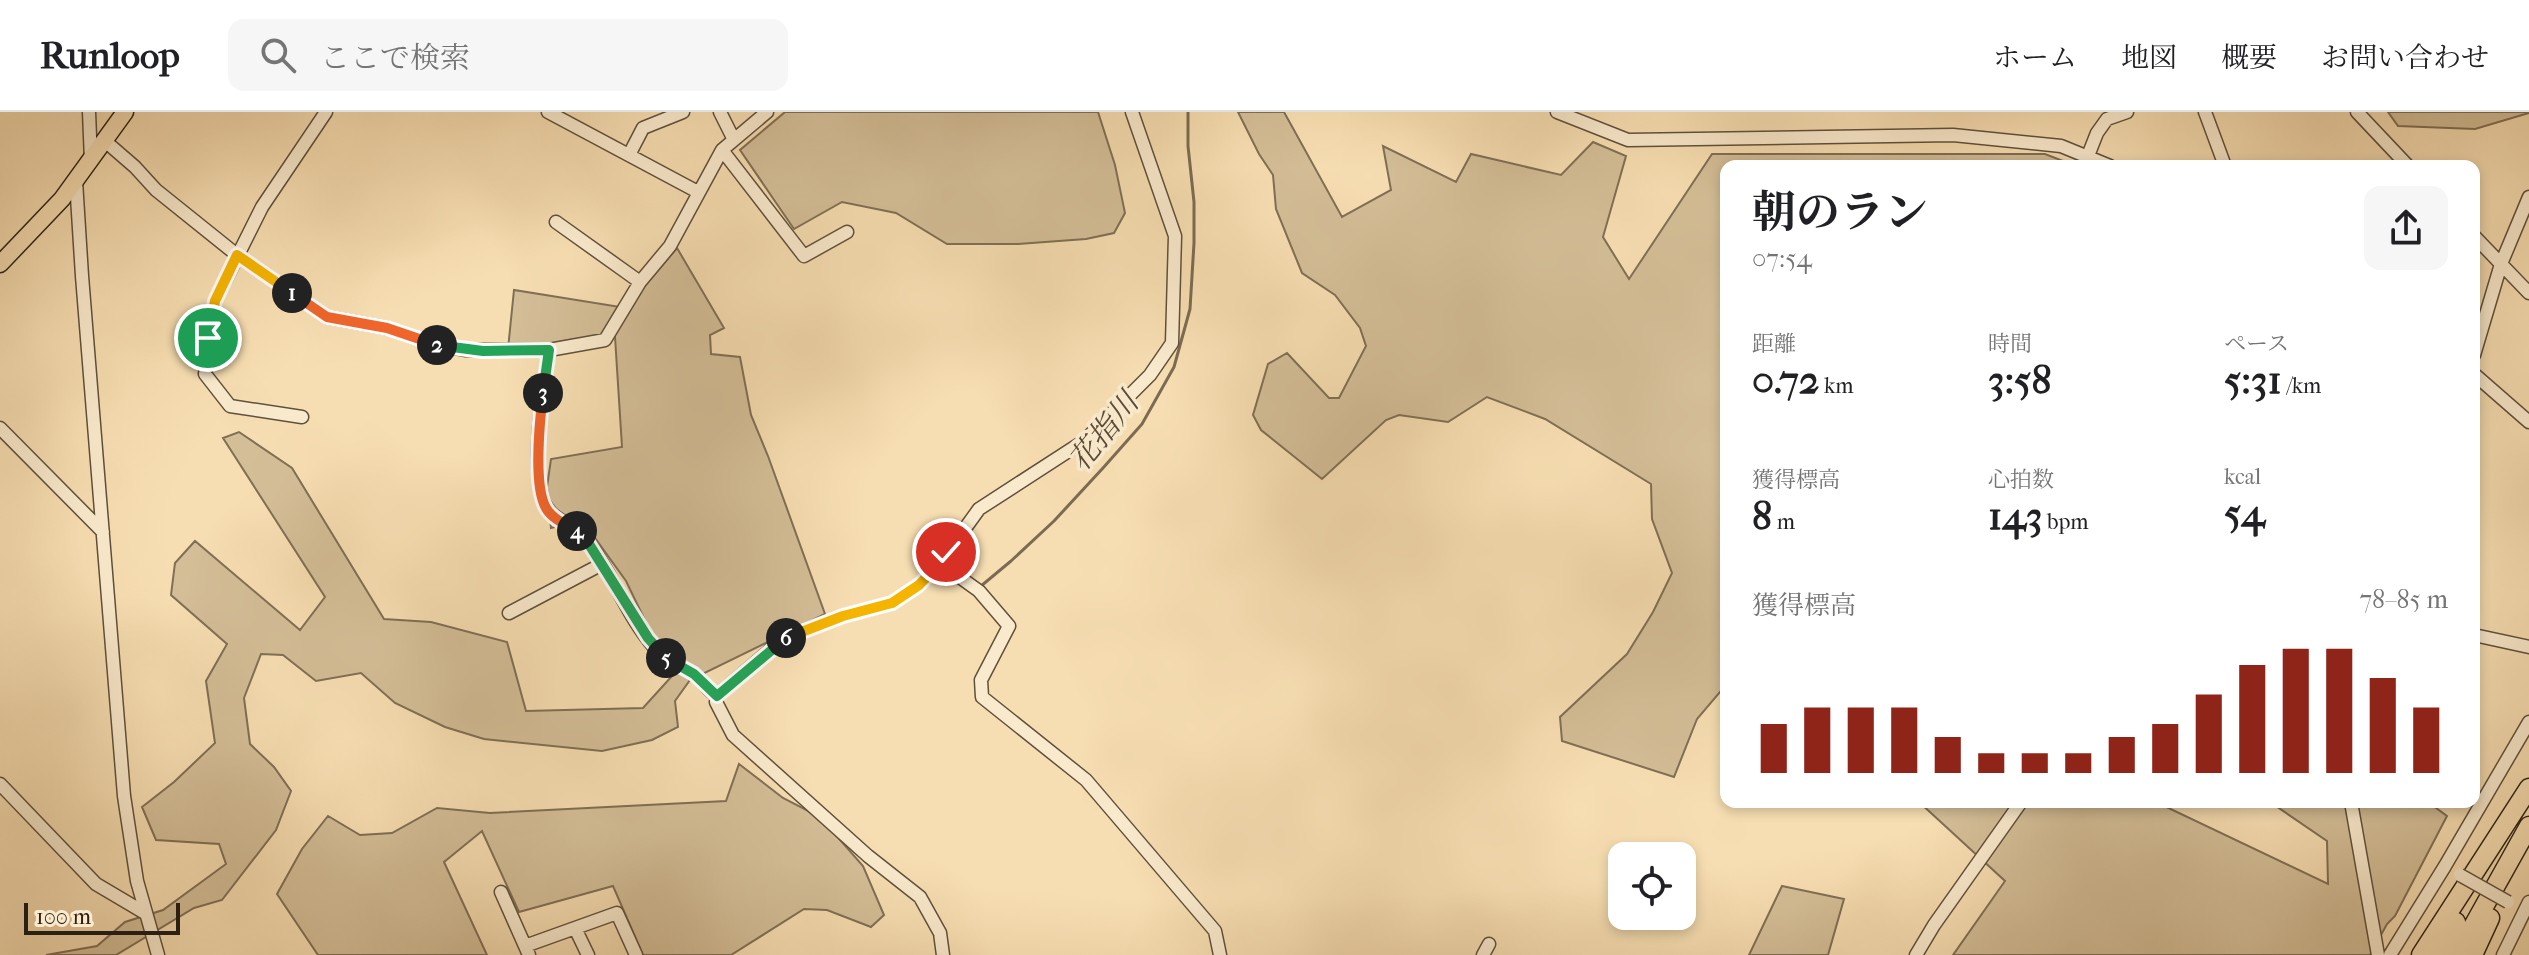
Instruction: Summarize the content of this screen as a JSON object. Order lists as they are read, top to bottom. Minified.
{"water":["花指川"],"scale_bar":"100 m","page":{"header":"Runloop","search":"ここで検索","nav":["ホーム","地図","概要","お問い合わせ"],"heading":["朝のラン","07:54"],"pins":["1","2","3","4","6","5"],"stats":[["距離","0.72 km"],["時間","3:58"],["ペース","5:31 /km"],["獲得標高","8 m"],["心拍数","143 bpm"],["kcal","54"]],"chart":["獲得標高","78–85 m"],"scale":"100 m"}}
